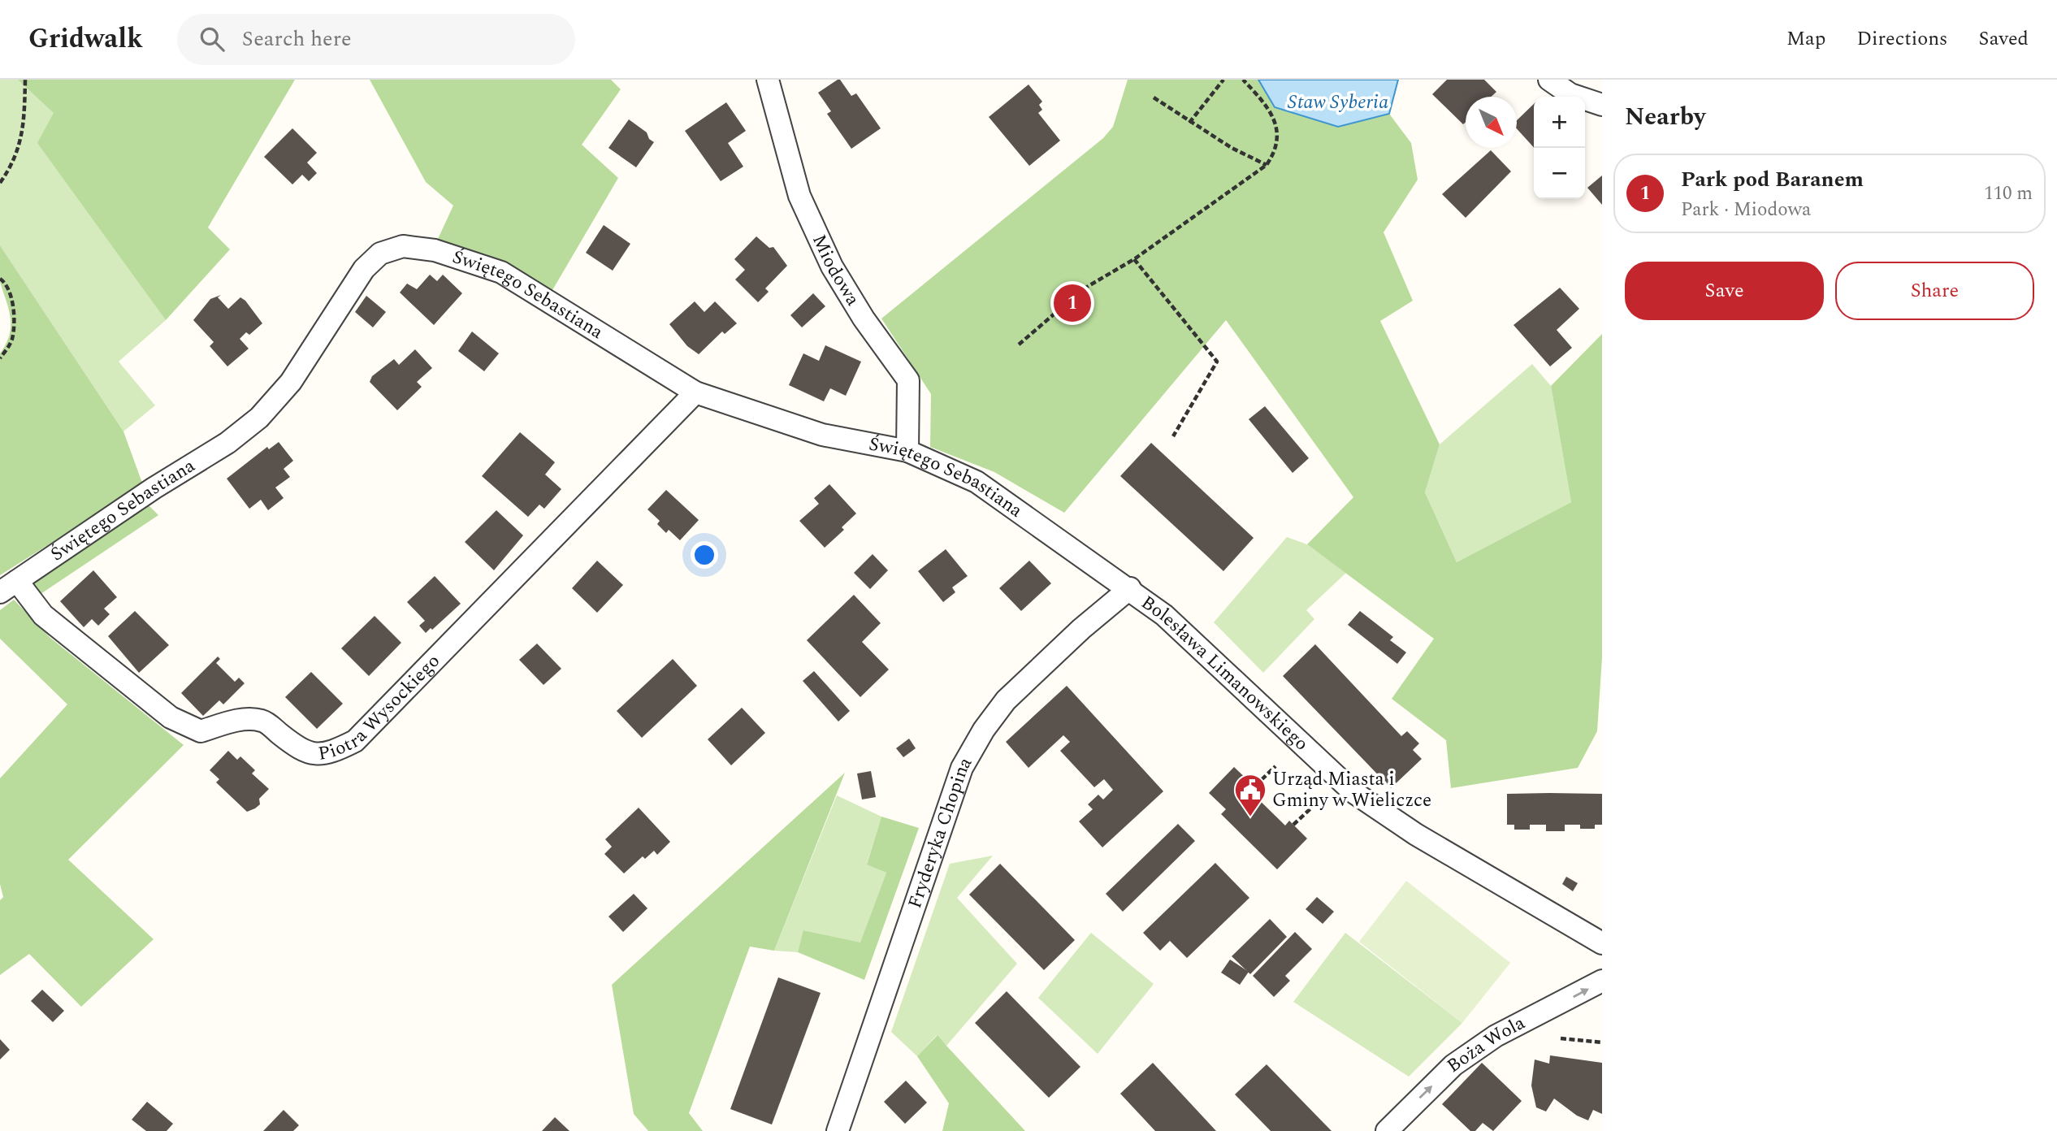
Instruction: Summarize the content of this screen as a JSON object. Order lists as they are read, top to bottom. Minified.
{"streets":{"street":["Miodowa","Świętego Sebastiana","Bolesława Limanowskiego","Piotra Wysockiego","Fryderyka Chopina","Boża Wola"]},"crossings":[["Miodowa","Świętego Sebastiana"],["Świętego Sebastiana","Bolesława Limanowskiego"],["Świętego Sebastiana","Piotra Wysockiego"],["Świętego Sebastiana","Fryderyka Chopina"],["Bolesława Limanowskiego","Fryderyka Chopina"]],"one_way":["Boża Wola"],"water":["Staw Syberia"],"places":{"public building":["Urząd Miasta i Gminy w Wieliczce"]},"north":"bottom right","page":{"header":"Gridwalk","search":"Search here","nav":["Map","Directions","Saved"],"heading":"Nearby","map_buttons":["+","−"],"list":[{"mark":"1","name":"Park pod Baranem","note":"Park · Miodowa","value":"110 m"}],"buttons":["Save","Share"],"pins":"1"}}
